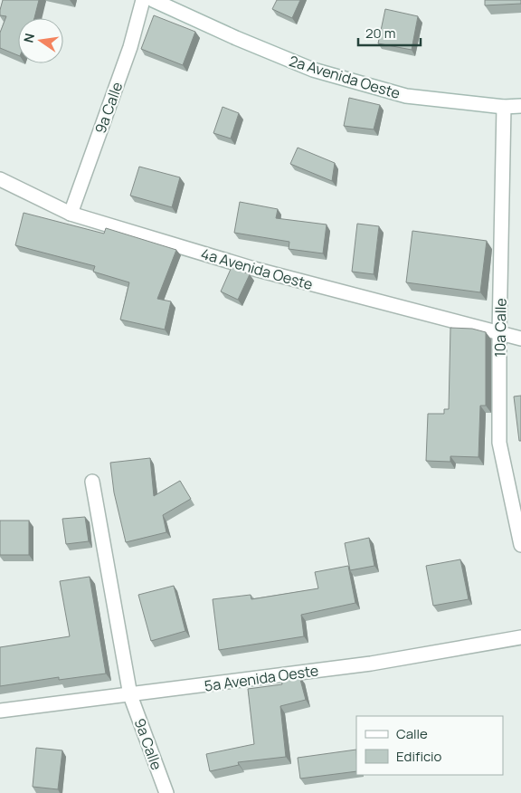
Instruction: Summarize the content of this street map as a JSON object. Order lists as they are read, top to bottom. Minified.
{"streets":{"street":["2a Avenida Oeste","9a Calle","4a Avenida Oeste","10a Calle","5a Avenida Oeste"]},"crossings":[["2a Avenida Oeste","10a Calle"],["9a Calle","4a Avenida Oeste"],["9a Calle","5a Avenida Oeste"],["4a Avenida Oeste","10a Calle"]],"legend":["Calle","Edificio"],"scale_bar":"20 m","north":"left"}
